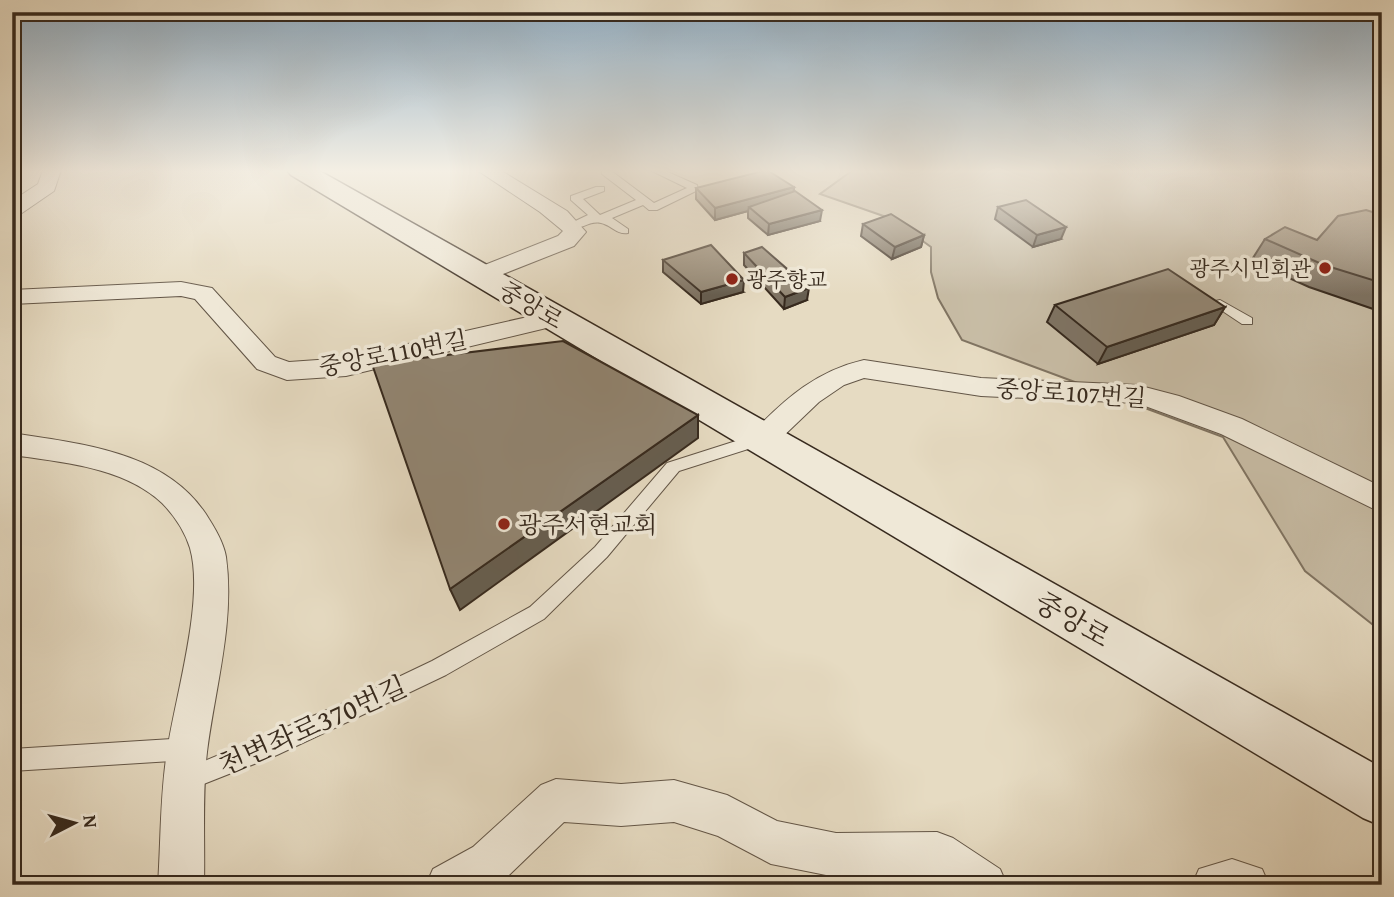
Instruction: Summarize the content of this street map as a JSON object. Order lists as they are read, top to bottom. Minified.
{"streets":{"main road":["중앙로"],"street":["중앙로110번길","중앙로107번길","천변좌로370번길"]},"crossings":[["중앙로","중앙로110번길"],["중앙로","중앙로107번길"],["중앙로","천변좌로370번길"],["중앙로107번길","천변좌로370번길"]],"places":["광주시민회관","광주향교","광주서현교회"],"north":"right"}
